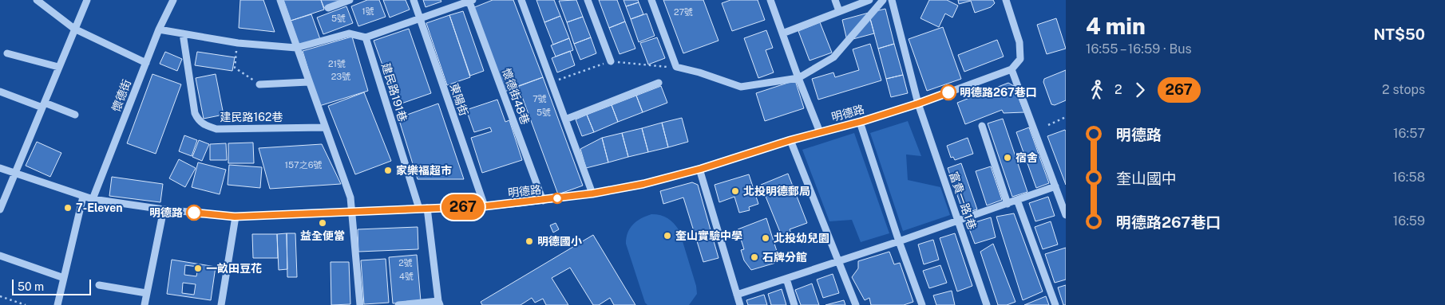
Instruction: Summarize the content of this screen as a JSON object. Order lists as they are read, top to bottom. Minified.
{"streets":{"street":["建民路191巷","懷德街","懷德街48巷","東陽街","明德路","建民路162巷","富貴一路1巷"]},"crossings":[["建民路191巷","明德路"],["懷德街","明德路"],["懷德街48巷","明德路"],["東陽街","明德路"],["明德路","富貴一路1巷"]],"places":["明德路267巷口","宿舍","家樂福超市","北投明德郵局","7-Eleven","明德路","益全便當","奎山實驗中學","北投幼兒園","明德國小","石牌分館","一畝田豆花"],"lines":["bus line 267"],"house_numbers":["1號","27號","5號","21號","23號","7號","5號","157之6號","2號","4號"],"scale_bar":"50 m","page":{"on_map":"267","heading":["4 min","16:55 – 16:59 · Bus","NT$50"],"legs":["2","267","2 stops"],"list":[{"name":"明德路","value":"16:57"},{"name":"奎山國中","value":"16:58"},{"name":"明德路267巷口","value":"16:59"}],"scale":"50 m"}}
